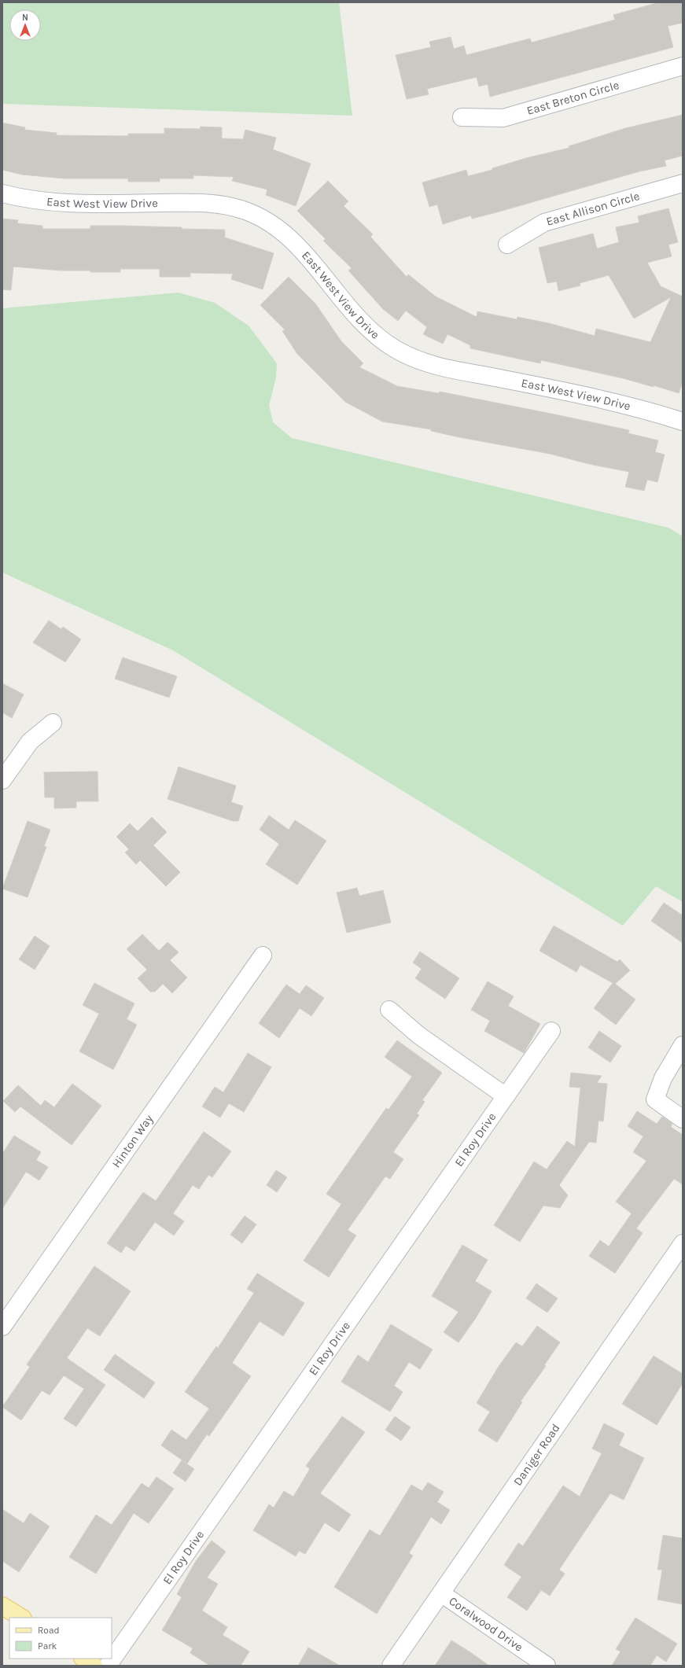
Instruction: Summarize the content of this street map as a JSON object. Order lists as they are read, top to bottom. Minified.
{"streets":{"street":["East Breton Circle","East West View Drive","East Allison Circle","El Roy Drive","Hinton Way","Daniger Road","Coralwood Drive"]},"crossings":[["Daniger Road","Coralwood Drive"]],"legend":["Road","Park"],"north":"top"}
